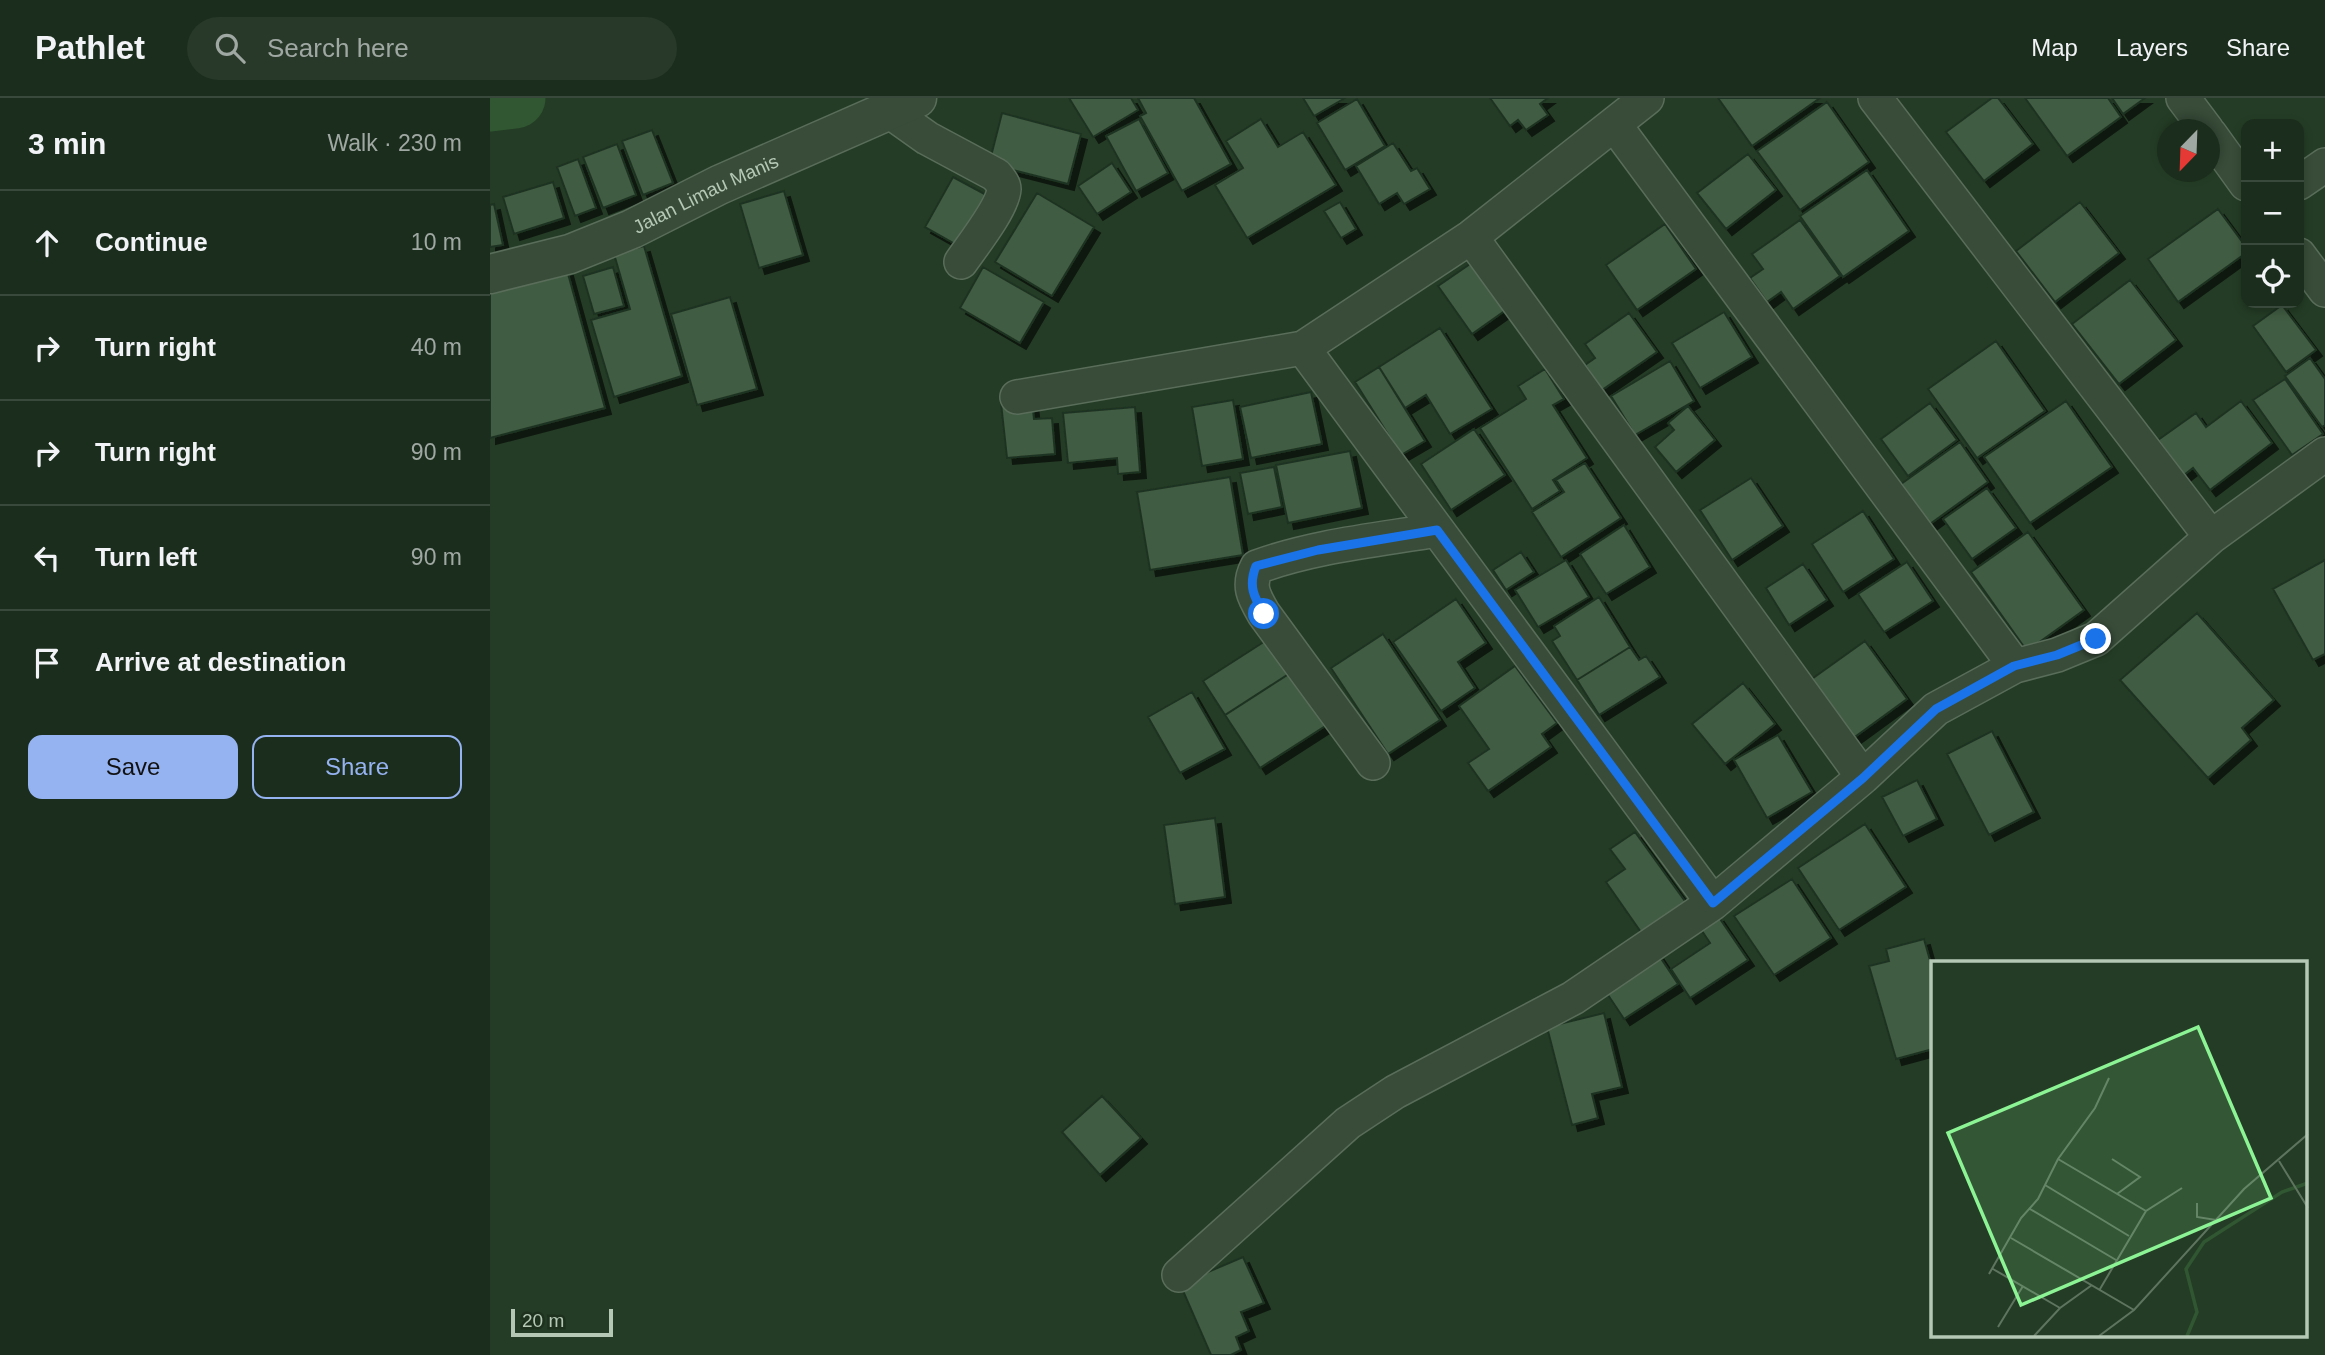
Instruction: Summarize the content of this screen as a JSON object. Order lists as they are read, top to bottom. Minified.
{"streets":{"street":["Jalan Limau Manis"]},"scale_bar":"20 m","north":"bottom left","page":{"header":"Pathlet","search":"Search here","nav":["Map","Layers","Share"],"heading":["3 min","Walk · 230 m"],"map_buttons":["+","−"],"list":[["Continue","10 m"],["Turn right","40 m"],["Turn right","90 m"],["Turn left","90 m"],"Arrive at destination"],"buttons":["Save","Share"],"scale":"20 m"}}
